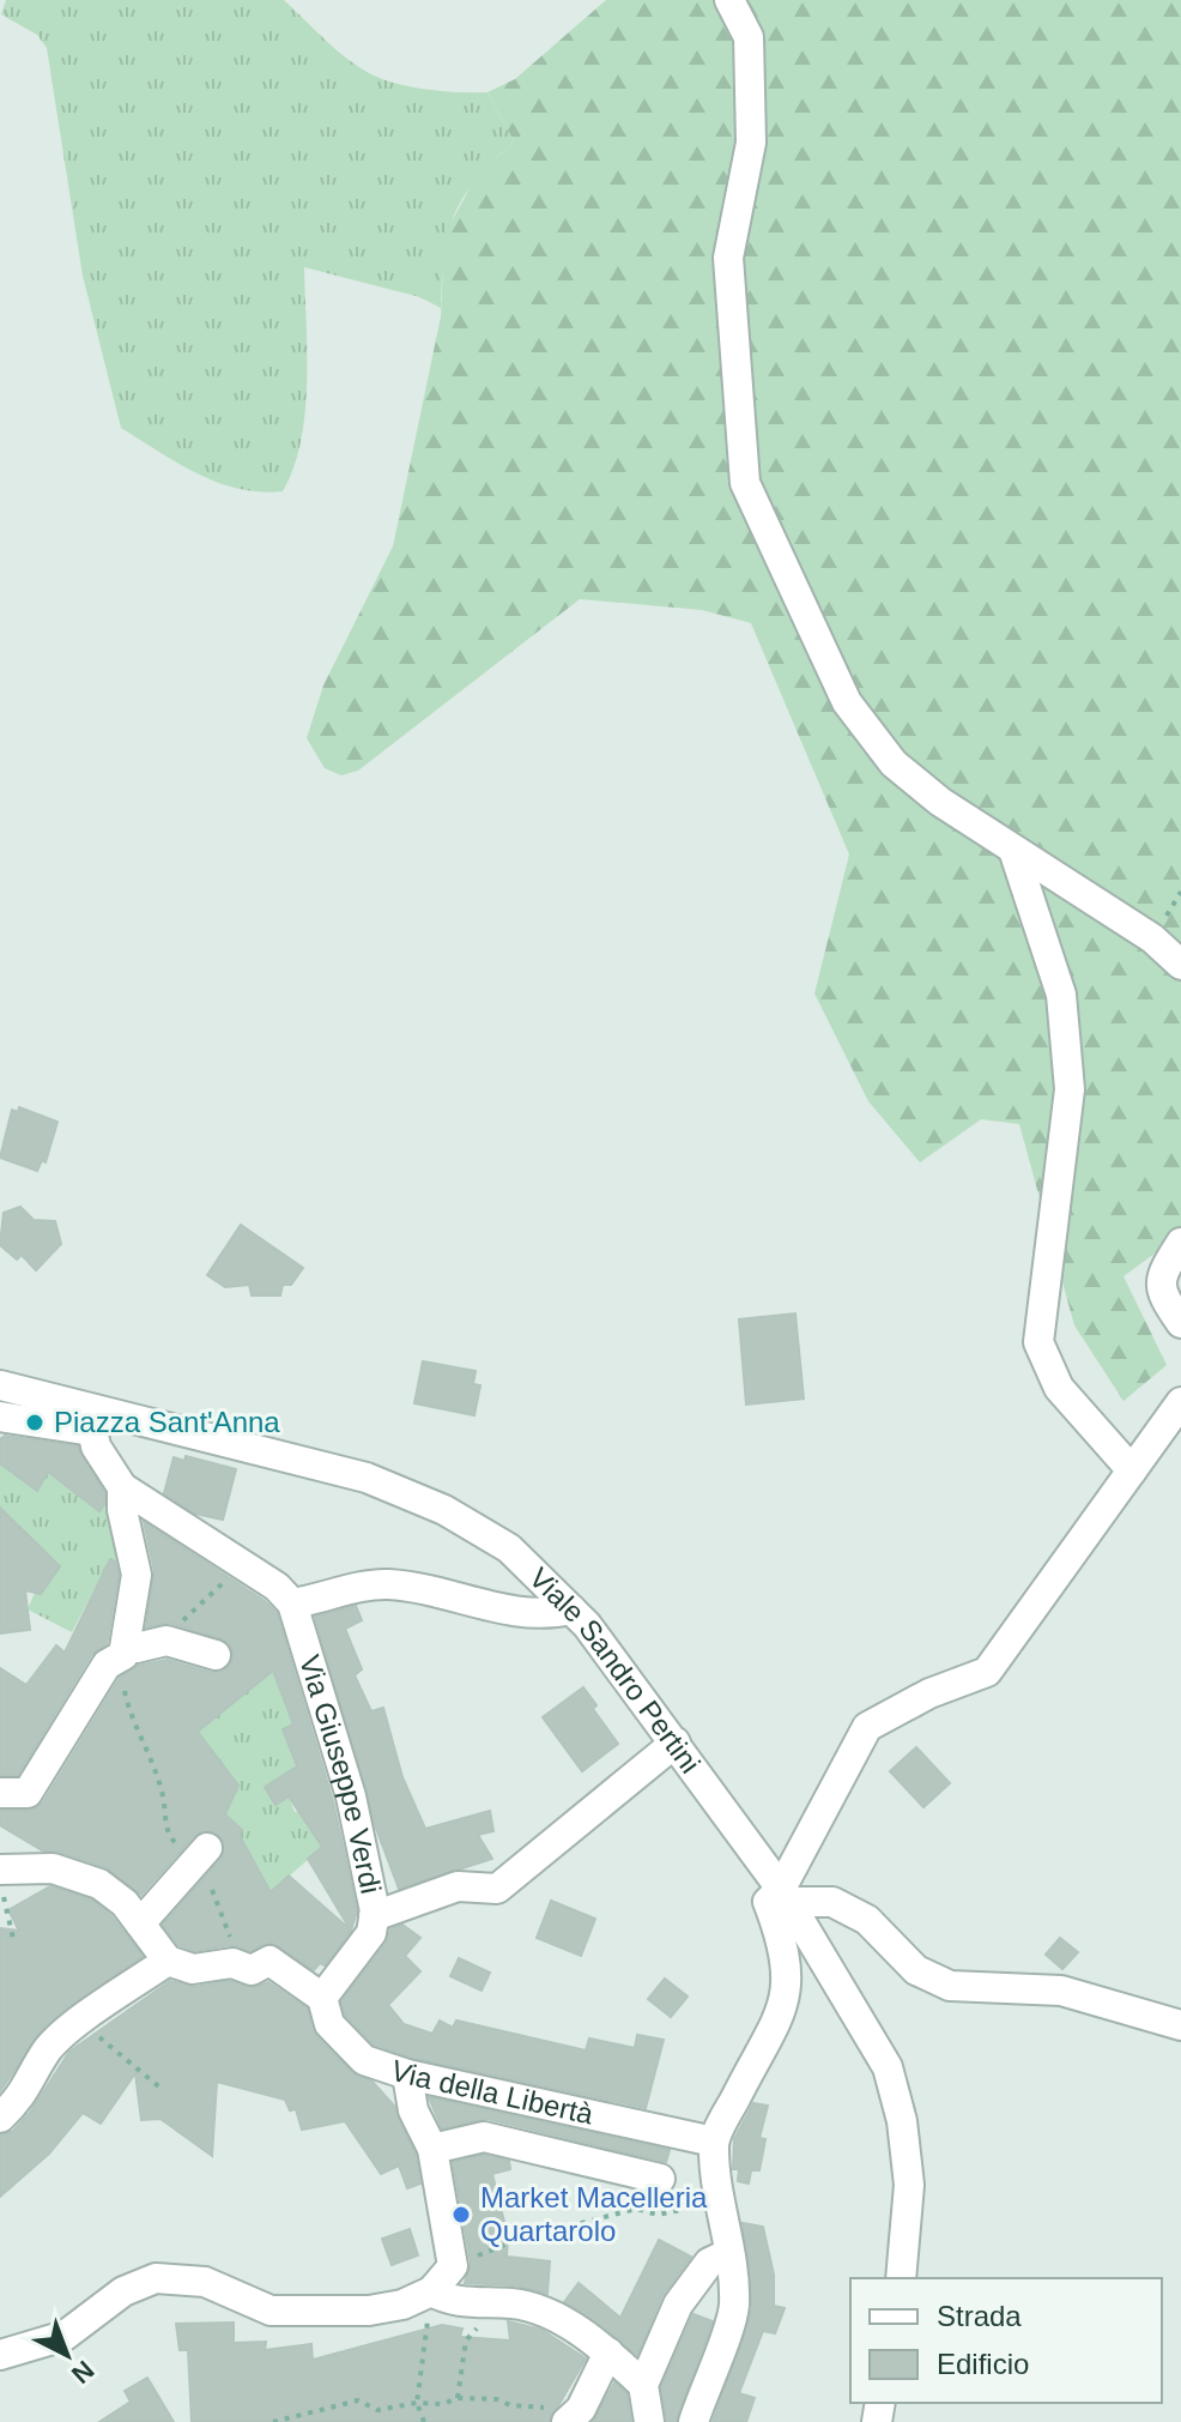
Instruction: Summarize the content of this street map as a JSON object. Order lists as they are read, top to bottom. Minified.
{"streets":{"street":["Viale Sandro Pertini","Via Giuseppe Verdi","Via della Libertà"]},"crossings":[["Via Giuseppe Verdi","Via della Libertà"]],"places":["Piazza Sant'Anna","Market Macelleria Quartarolo"],"legend":["Strada","Edificio"],"north":"bottom right"}
